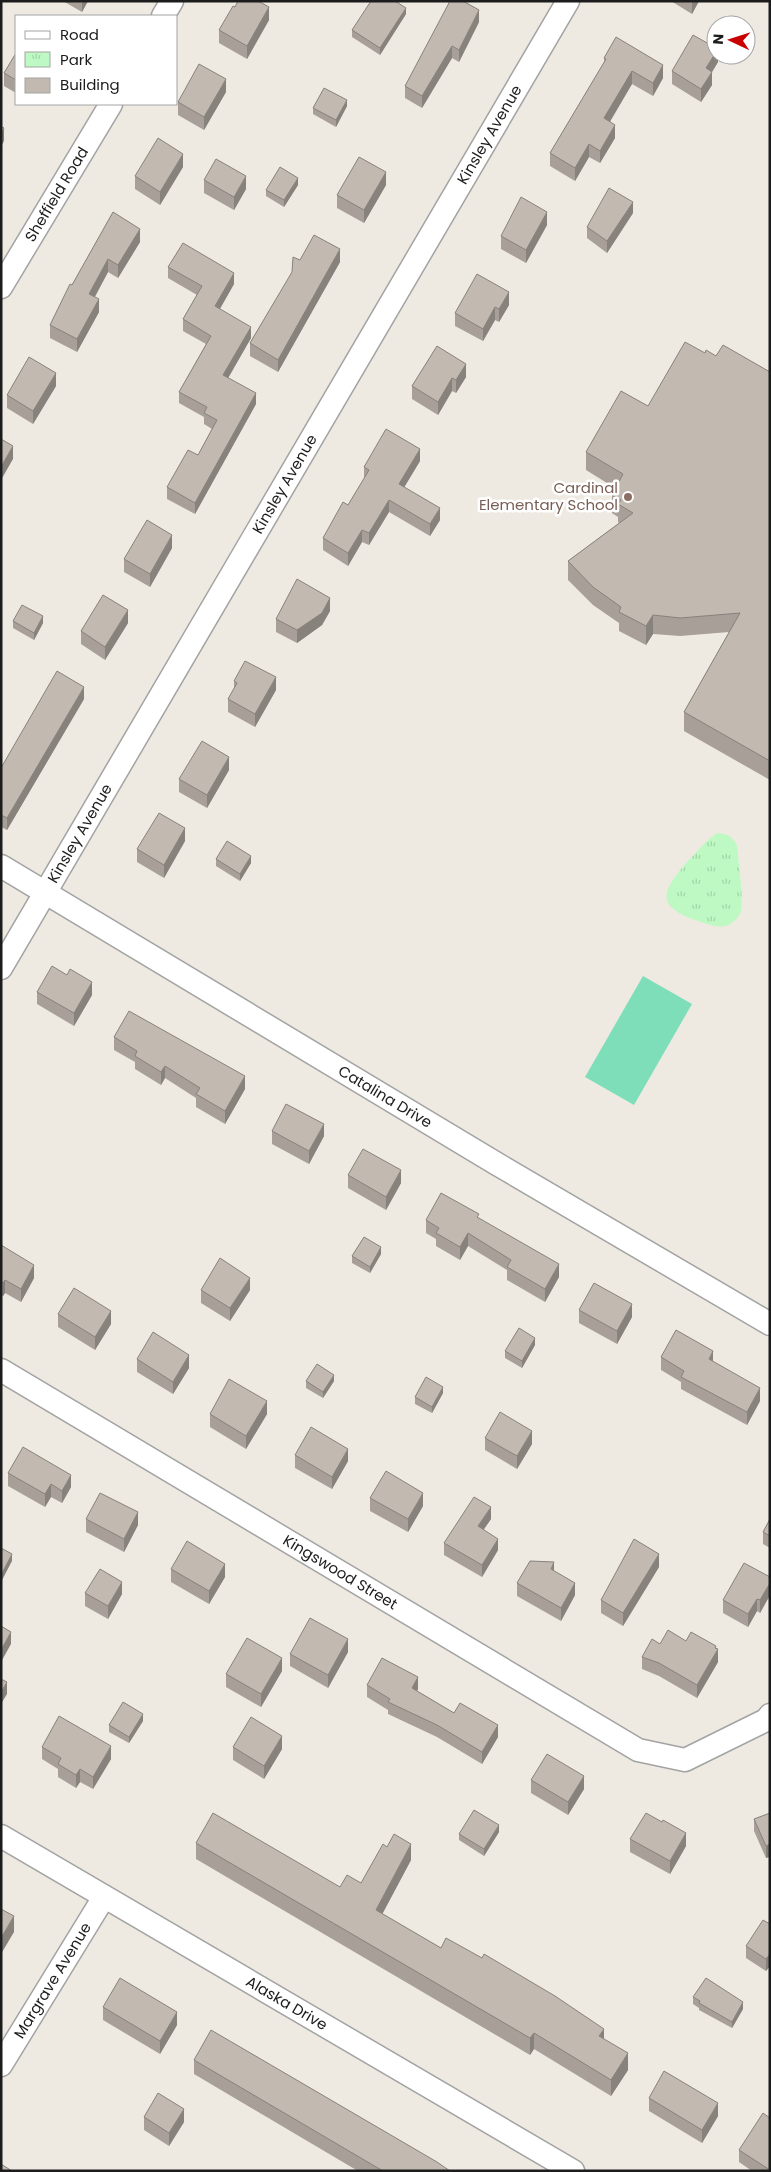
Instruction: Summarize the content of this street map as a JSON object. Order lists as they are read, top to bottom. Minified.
{"streets":{"street":["Kinsley Avenue","Sheffield Road","Catalina Drive","Kingswood Street","Margrave Avenue","Alaska Drive"]},"crossings":[["Kinsley Avenue","Catalina Drive"],["Margrave Avenue","Alaska Drive"]],"places":["Cardinal Elementary School"],"legend":["Road","Park","Building"],"north":"left"}
